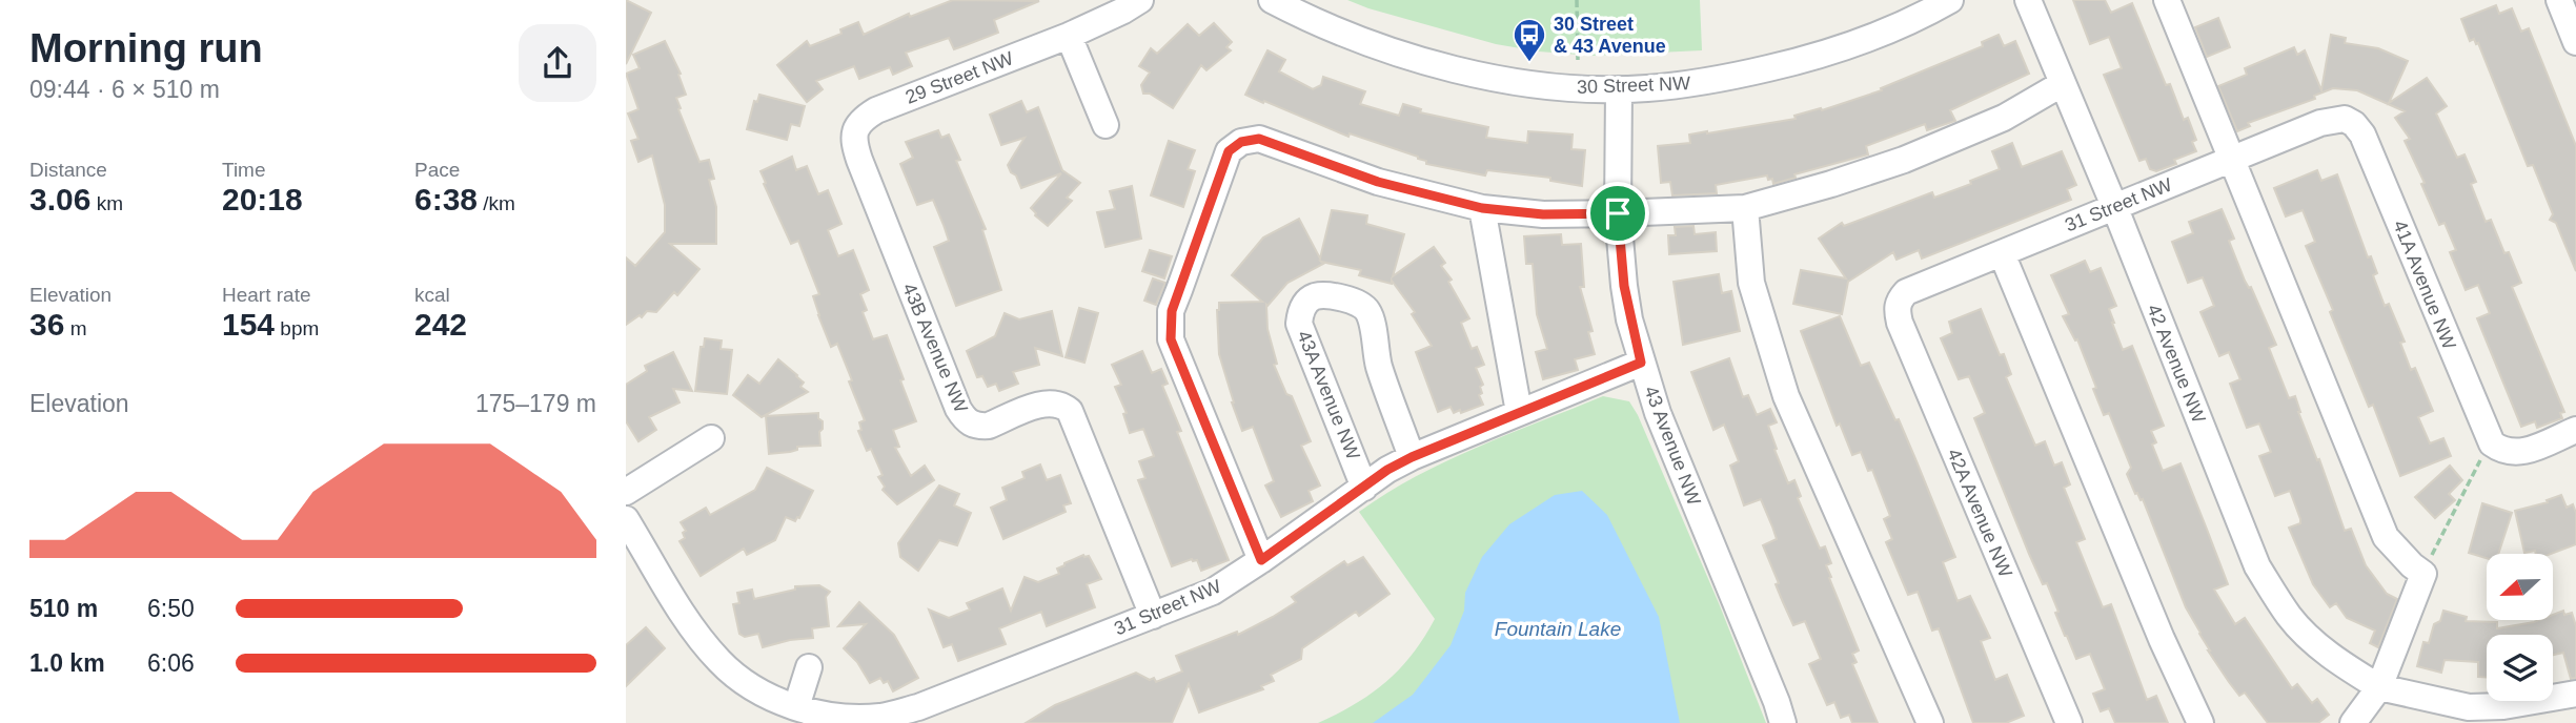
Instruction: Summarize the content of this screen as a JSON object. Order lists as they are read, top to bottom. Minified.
{"streets":{"street":["29 Street NW","30 Street NW","31 Street NW","41A Avenue NW","43B Avenue NW","42 Avenue NW","43A Avenue NW","43 Avenue NW","42A Avenue NW"]},"crossings":[["29 Street NW","43B Avenue NW"],["30 Street NW","43 Avenue NW"],["31 Street NW","41A Avenue NW"],["31 Street NW","43B Avenue NW"],["31 Street NW","42 Avenue NW"],["31 Street NW","43A Avenue NW"],["31 Street NW","43 Avenue NW"],["31 Street NW","42A Avenue NW"]],"water":["Fountain Lake"],"places":{"bus stop":["30 Street & 43 Avenue"]},"north":"left","page":{"heading":["Morning run","09:44 · 6 × 510 m"],"stats":[["Distance","3.06 km"],["Time","20:18"],["Pace","6:38 /km"],["Elevation","36 m"],["Heart rate","154 bpm"],["kcal","242"]],"chart":["Elevation","175–179 m"],"list":[{"name":"510 m","note":"6:50"},{"name":"1.0 km","note":"6:06"}]}}
